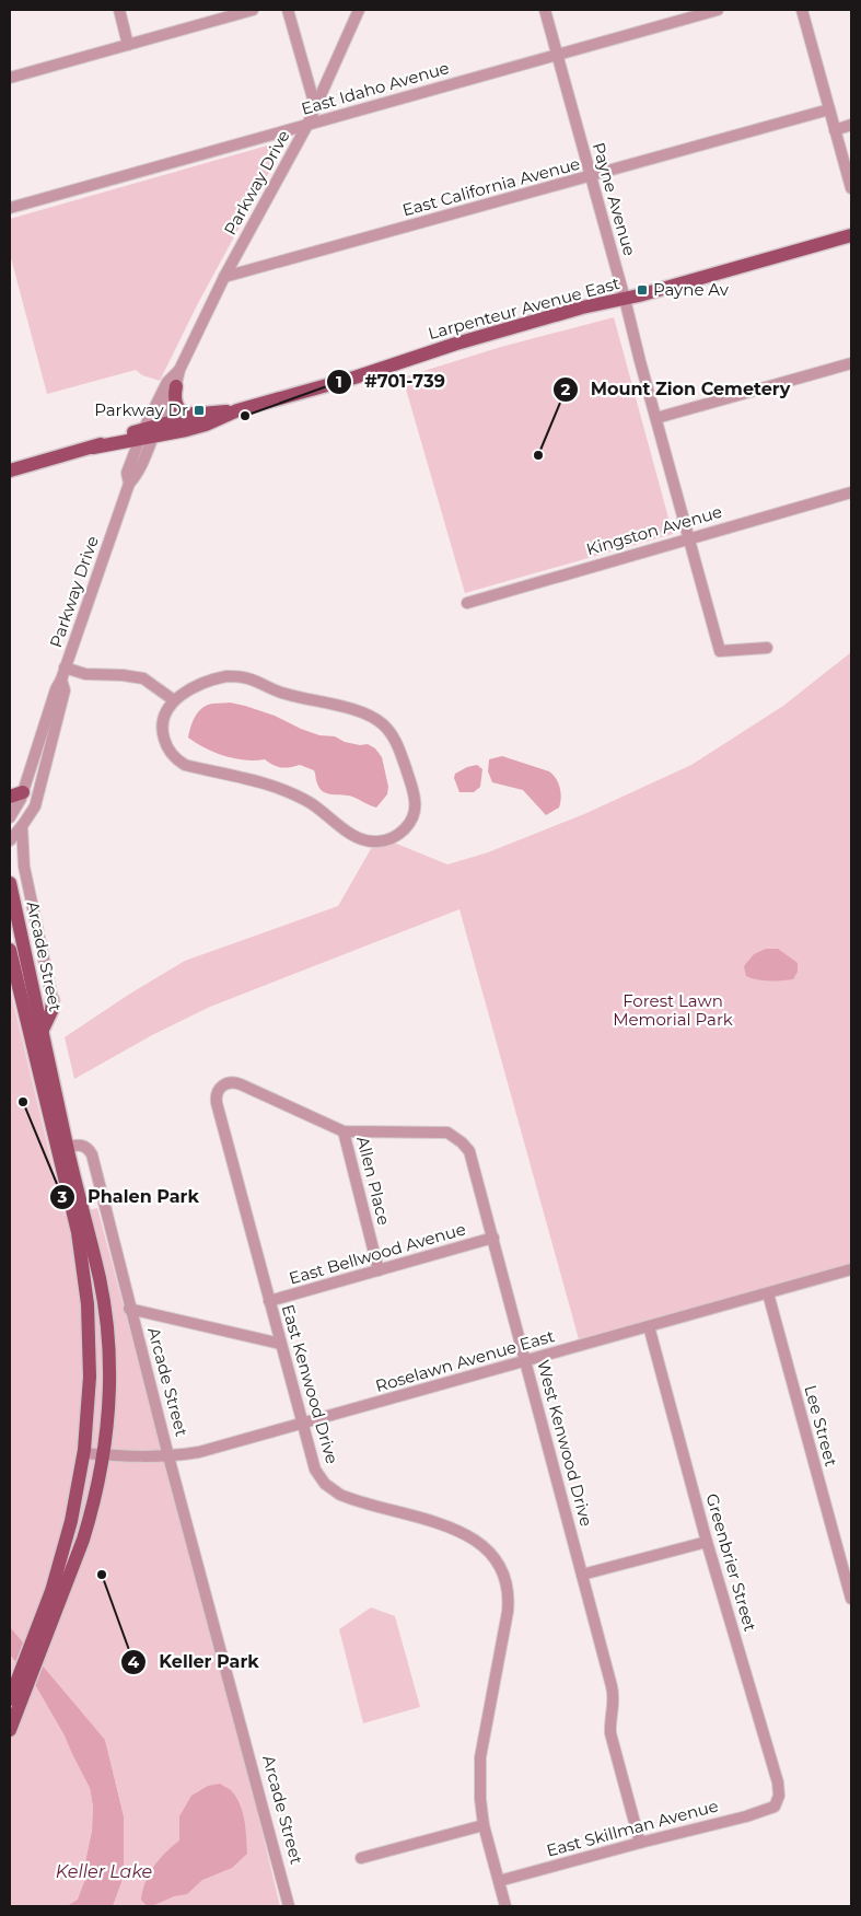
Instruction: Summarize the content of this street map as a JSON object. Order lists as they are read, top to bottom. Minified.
{"streets":{"main road":["Larpenteur Avenue East","Arcade Street"],"street":["East Idaho Avenue","Parkway Drive","East California Avenue","Payne Avenue","Kingston Avenue","Allen Place","East Bellwood Avenue","Roselawn Avenue East","East Kenwood Drive","Lee Street","West Kenwood Drive","Greenbrier Street","East Skillman Avenue"]},"crossings":[["East Idaho Avenue","Parkway Drive"],["East Idaho Avenue","Payne Avenue"],["Parkway Drive","East California Avenue"],["Parkway Drive","Larpenteur Avenue East"],["East California Avenue","Payne Avenue"],["Payne Avenue","Larpenteur Avenue East"],["Payne Avenue","Kingston Avenue"],["Arcade Street","Roselawn Avenue East"],["Allen Place","East Bellwood Avenue"],["Allen Place","East Kenwood Drive"],["Allen Place","West Kenwood Drive"],["East Bellwood Avenue","East Kenwood Drive"],["East Bellwood Avenue","West Kenwood Drive"],["Roselawn Avenue East","East Kenwood Drive"],["Roselawn Avenue East","Lee Street"],["Roselawn Avenue East","West Kenwood Drive"],["Roselawn Avenue East","Greenbrier Street"],["East Kenwood Drive","West Kenwood Drive"],["East Kenwood Drive","East Skillman Avenue"],["West Kenwood Drive","East Skillman Avenue"],["Greenbrier Street","East Skillman Avenue"]],"water":["Keller Lake"],"parks":["Forest Lawn Memorial Park"],"places":{"transit":["Payne Av","Parkway Dr"],"other":["#701-739","Mount Zion Cemetery","Phalen Park","Keller Park"]}}
